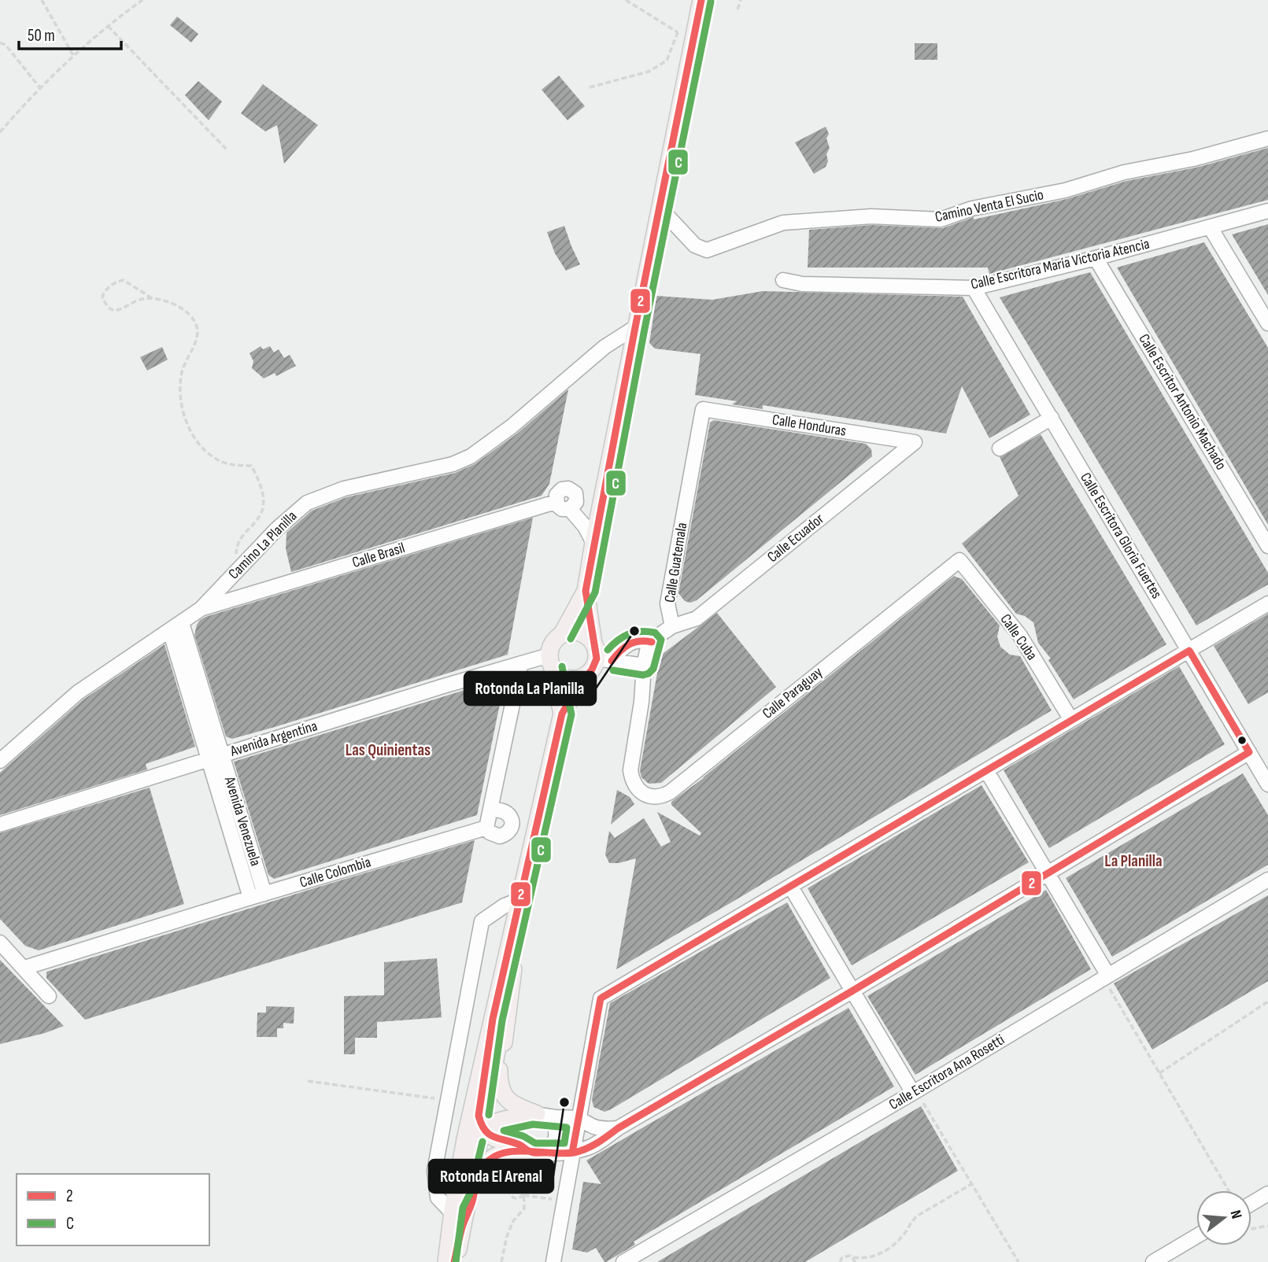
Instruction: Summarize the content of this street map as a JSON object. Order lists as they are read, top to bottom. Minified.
{"streets":{"street":["Camino Venta El Sucio","Calle Escritora María Victoria Atencia","Calle Escritor Antonio Machado","Calle Honduras","Calle Escritora Gloria Fuertes","Calle Ecuador","Camino La Planilla","Calle Brasil","Calle Guatemala","Calle Cuba","Calle Paraguay","Avenida Argentína","Avenida Venezuela","Calle Colombia","Calle Escritora Ana Rosetti"]},"crossings":[["Calle Escritora María Victoria Atencia","Calle Escritor Antonio Machado"],["Calle Escritora María Victoria Atencia","Calle Escritora Gloria Fuertes"],["Calle Honduras","Calle Ecuador"],["Calle Honduras","Calle Guatemala"],["Calle Ecuador","Calle Guatemala"],["Camino La Planilla","Calle Brasil"],["Camino La Planilla","Avenida Venezuela"],["Calle Cuba","Calle Paraguay"],["Avenida Argentína","Avenida Venezuela"],["Avenida Venezuela","Calle Colombia"]],"districts":["Las Quinientas","La Planilla"],"places":["Rotonda La Planilla","Rotonda El Arenal"],"lines":["transit line 2","transit line C"],"legend":["2","C"],"scale_bar":"50 m","north":"right"}
